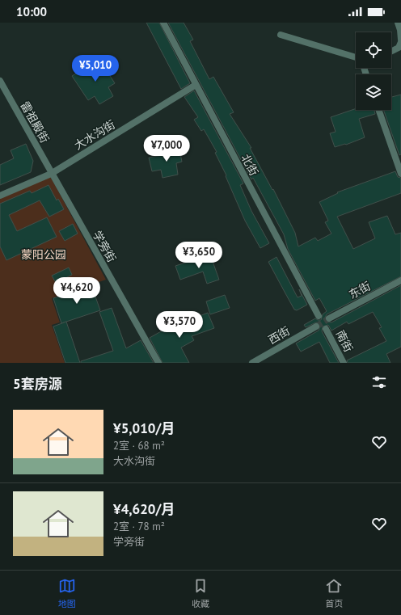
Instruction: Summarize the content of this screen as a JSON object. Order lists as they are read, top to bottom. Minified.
{"streets":{"street":["雷祖殿街","大水沟街","北街","学旁街","东街","西街","南街"]},"crossings":[["雷祖殿街","大水沟街"],["雷祖殿街","学旁街"],["大水沟街","北街"],["大水沟街","学旁街"]],"parks":["蒙阳公园"],"page":{"status":"10:00","price":["¥5,010","¥7,000","¥3,650","¥4,620","¥3,570"],"heading":"5套房源","list":[{"name":"¥5,010/月","note":"2室 · 68 m² · 大水沟街"},{"name":"¥4,620/月","note":"2室 · 78 m² · 学旁街"}],"tabs":["地图","收藏","首页"]}}
